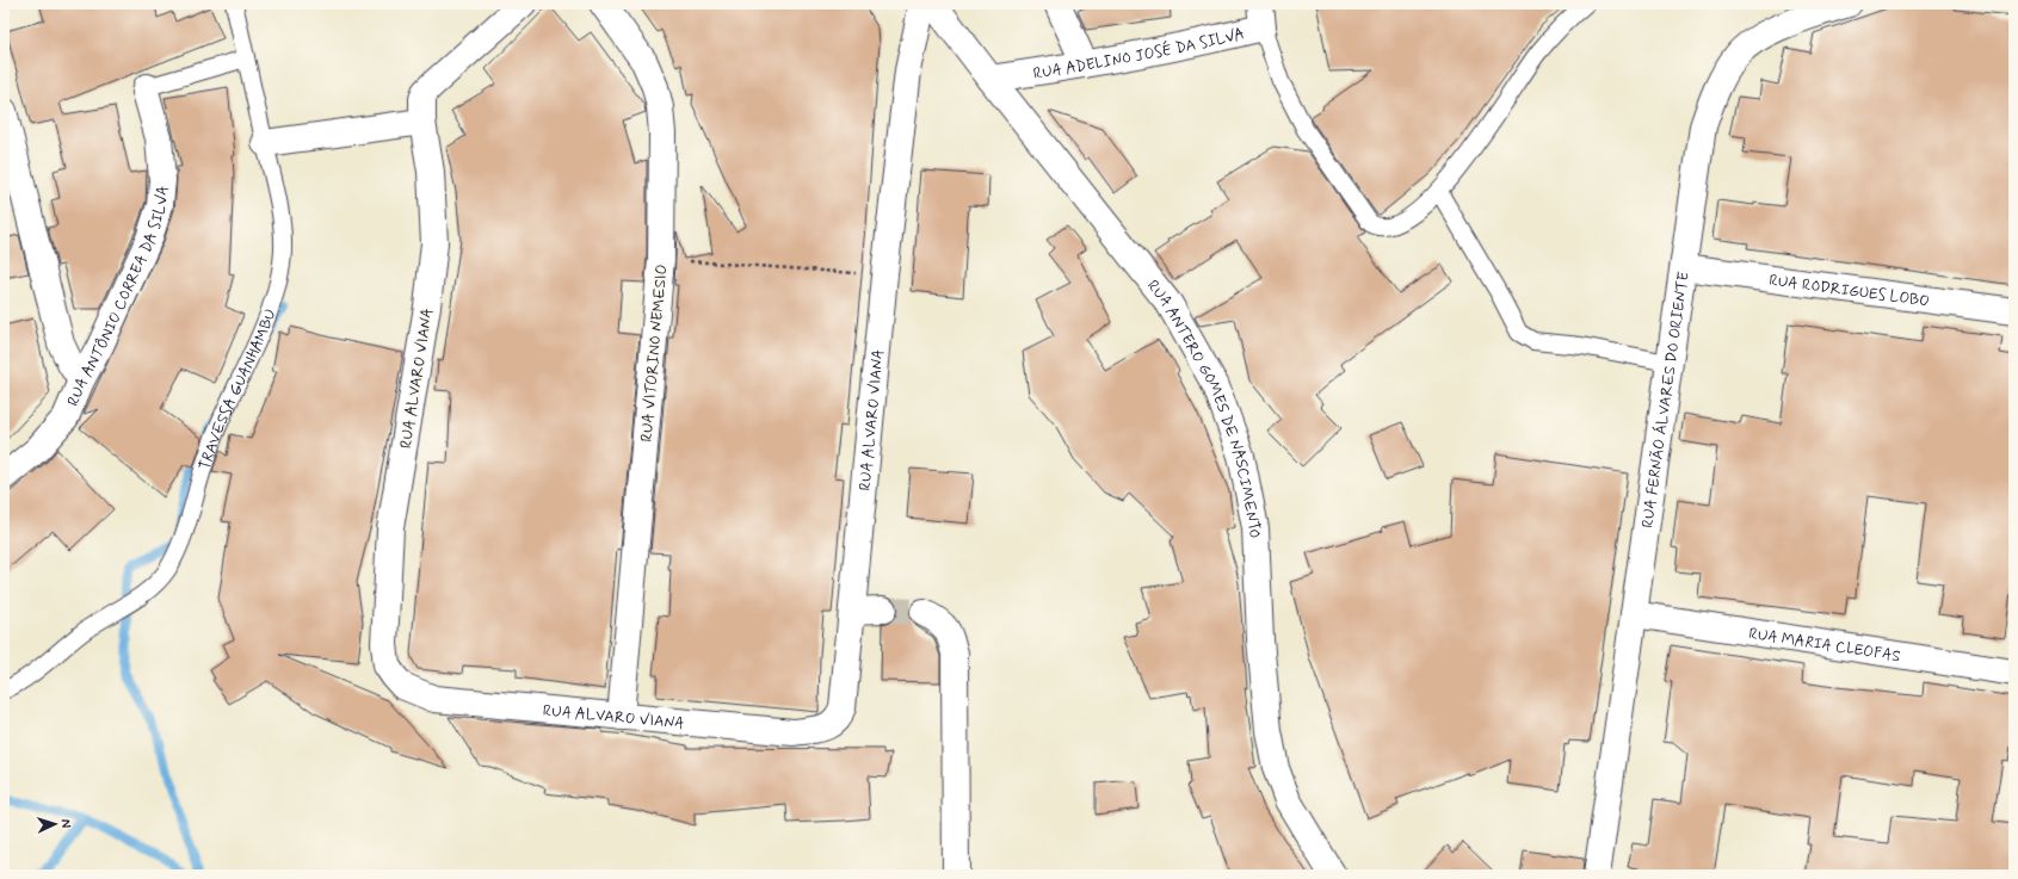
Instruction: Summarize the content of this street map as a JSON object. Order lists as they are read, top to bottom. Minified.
{"streets":{"street":["RUA ADELINO JOSÉ DA SILVA","RUA RODRIGUES LOBO","RUA ANTÔNIO CORREA DA SILVA","RUA VITORINO NEMESIO","RUA ALVARO VIANA","RUA FERNÃO ÁLVARES DO ORIENTE","RUA ANTERO GOMES DE NASCIMENTO","RUA MARIA CLEOFAS"],"lane":["TRAVESSA GUANHAMBU"]},"crossings":[["RUA ADELINO JOSÉ DA SILVA","RUA ANTERO GOMES DE NASCIMENTO"],["RUA RODRIGUES LOBO","RUA FERNÃO ÁLVARES DO ORIENTE"],["RUA VITORINO NEMESIO","RUA ALVARO VIANA"],["RUA FERNÃO ÁLVARES DO ORIENTE","RUA MARIA CLEOFAS"]],"north":"right"}
